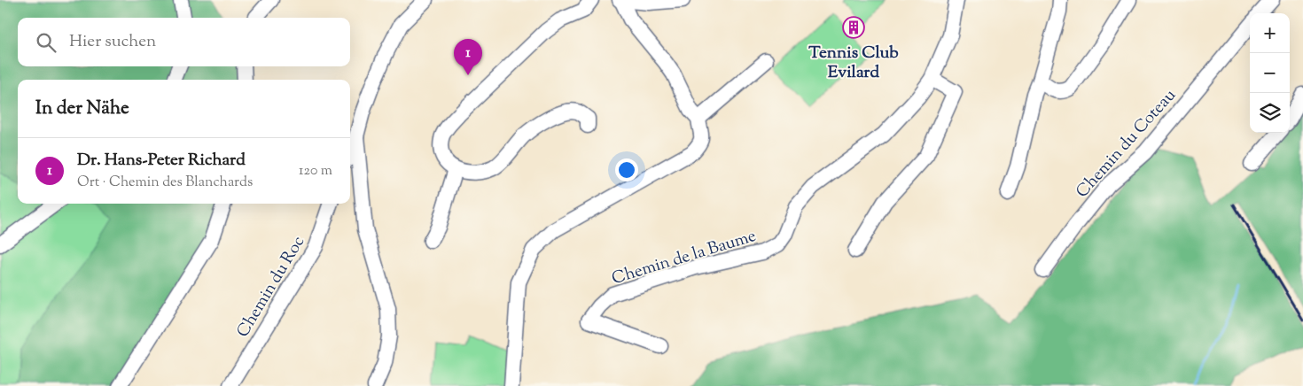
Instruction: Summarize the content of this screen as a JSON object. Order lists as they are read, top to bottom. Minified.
{"streets":{"street":["Chemin du Coteau","Chemin de la Baume","Chemin du Roc"]},"places":{"building":["Tennis Club Evilard"]},"page":{"map_buttons":["+","−"],"search":"Hier suchen","pins":"1","heading":"In der Nähe","list":[{"mark":"1","name":"Dr. Hans-Peter Richard","note":"Ort · Chemin des Blanchards","value":"120 m"}]}}
